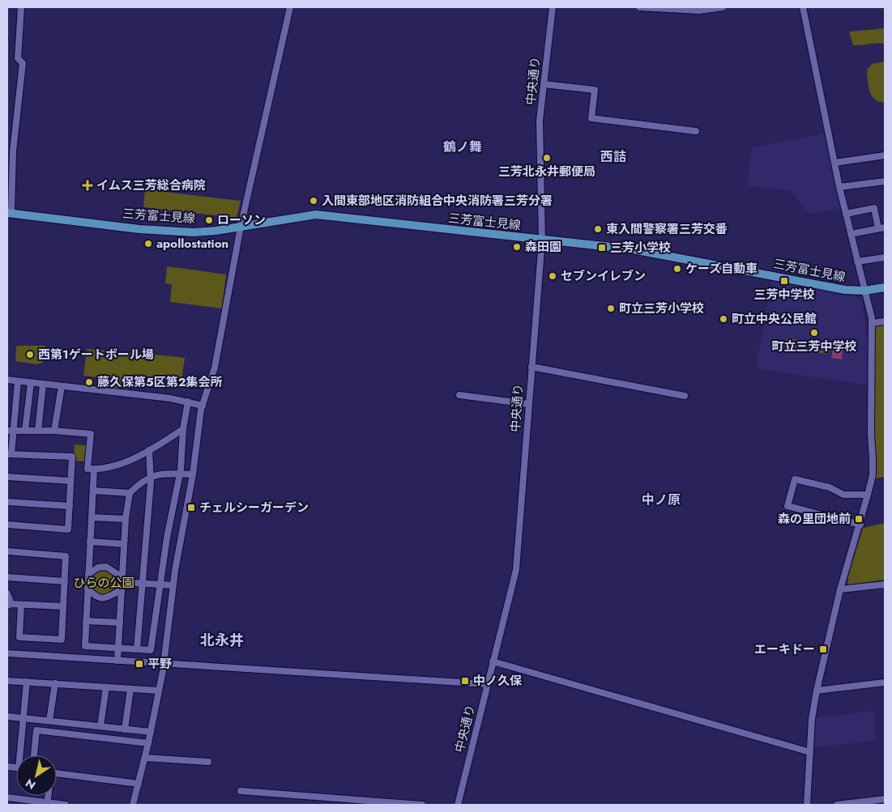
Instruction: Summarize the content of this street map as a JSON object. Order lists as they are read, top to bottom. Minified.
{"streets":{"main road":["三芳富士見線"],"street":["中央通り"]},"crossings":[["中央通り","三芳富士見線"]],"districts":["鶴ノ舞","西詰","中ノ原","北永井"],"parks":["ひらの公園"],"places":{"other":["三芳北永井郵便局","入間東部地区消防組合中央消防署三芳分署","ローソン","東入間警察署三芳交番","apollostation","森田園","ケーズ自動車","セブンイレブン","町立三芳小学校","町立中央公民館","町立三芳中学校","西第1ゲートボール場","藤久保第5区第2集会所"],"health":["イムス三芳総合病院"],"transit":["三芳小学校","三芳中学校","チェルシーガーデン","森の里団地前","エーキドー","平野","中ノ久保"]},"north":"bottom left"}
